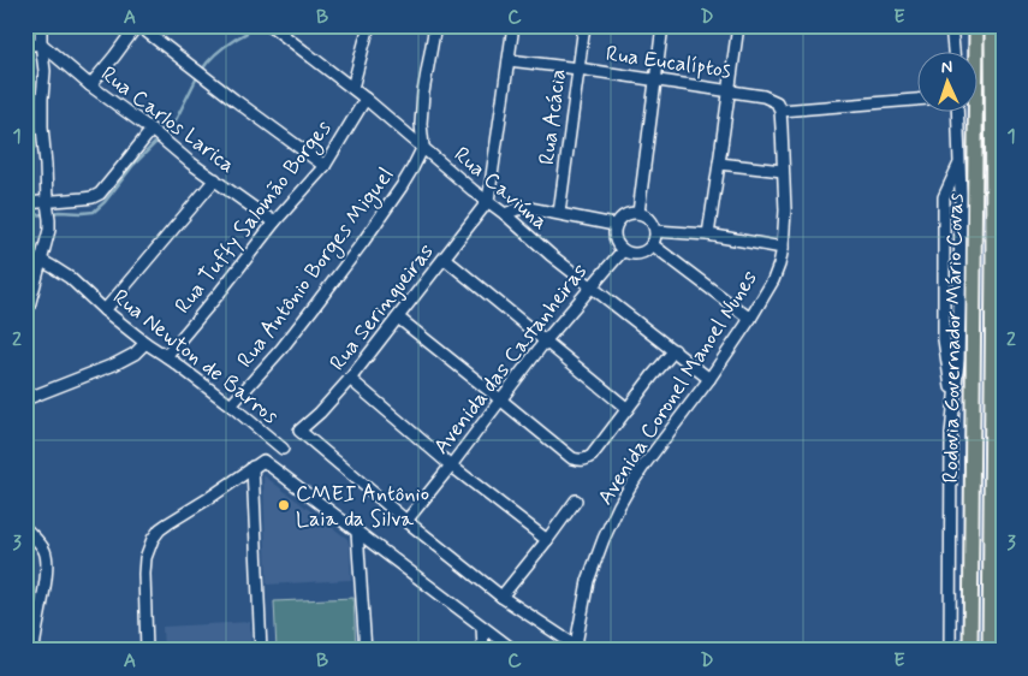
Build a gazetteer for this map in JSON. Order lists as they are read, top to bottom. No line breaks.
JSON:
{"streets":{"main road":["Rodovia Governador Mário Covas"],"street":["Rua Eucalíptos","Rua Acácia","Rua Carlos Larica","Rua Caviúna","Rua Tuffy Salomão Borges","Rua Antônio Borges Miguel","Rua Seringueiras","Rua Newton de Barros","Avenida das Castanheiras","Avenida Coronel Manoel Nunes"]},"crossings":[["Rua Eucalíptos","Rua Acácia"],["Rua Eucalíptos","Avenida Coronel Manoel Nunes"],["Rua Carlos Larica","Rua Tuffy Salomão Borges"],["Rua Caviúna","Rua Tuffy Salomão Borges"],["Rua Caviúna","Rua Antônio Borges Miguel"],["Rua Caviúna","Rua Seringueiras"],["Rua Caviúna","Avenida das Castanheiras"],["Rua Caviúna","Avenida Coronel Manoel Nunes"],["Rua Tuffy Salomão Borges","Rua Newton de Barros"],["Rua Antônio Borges Miguel","Rua Newton de Barros"],["Rua Seringueiras","Avenida das Castanheiras"]],"places":["CMEI Antônio Laia da Silva"],"north":"top","grid":{"columns":["A","B","C","D","E"],"rows":["1","2","3"]}}
